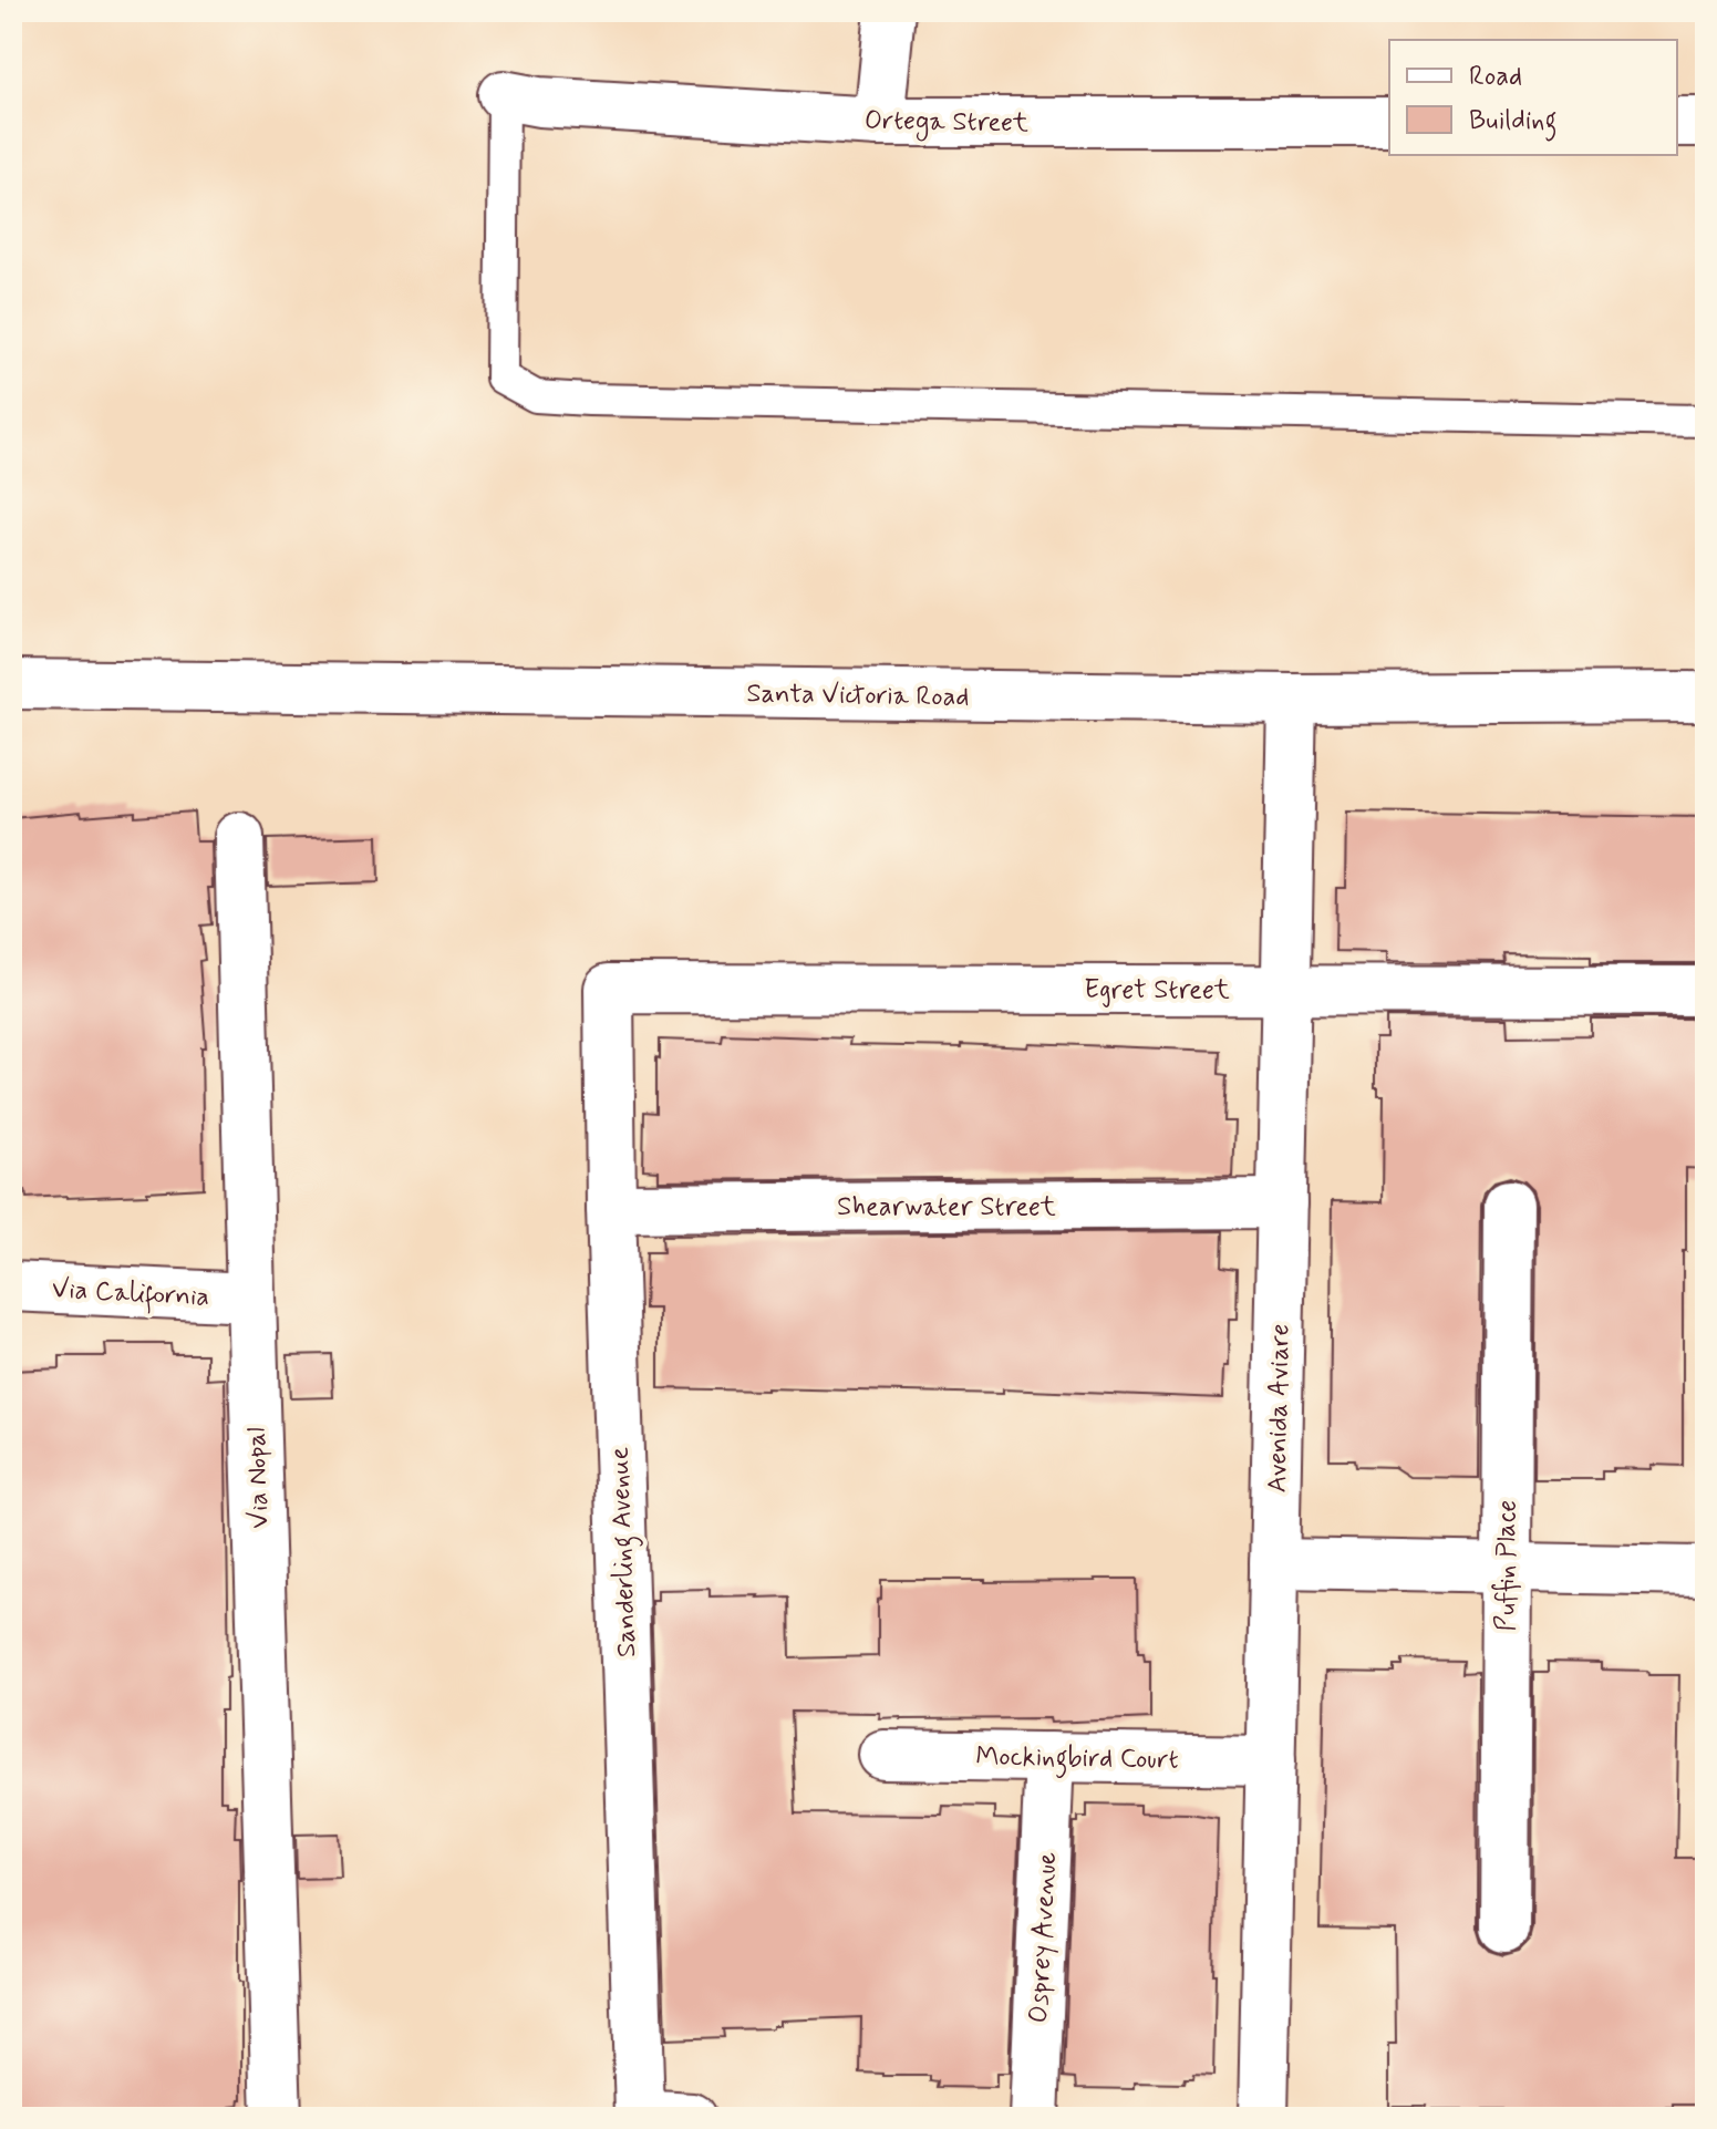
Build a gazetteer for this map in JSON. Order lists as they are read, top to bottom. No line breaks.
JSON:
{"streets":{"street":["Ortega Street","Santa Victoria Road","Egret Street","Shearwater Street","Via California","Avenida Aviare","Via Nopal","Sanderling Avenue","Puffin Place","Mockingbird Court","Osprey Avenue"]},"crossings":[["Santa Victoria Road","Avenida Aviare"],["Egret Street","Avenida Aviare"],["Egret Street","Sanderling Avenue"],["Shearwater Street","Avenida Aviare"],["Shearwater Street","Sanderling Avenue"],["Via California","Via Nopal"],["Avenida Aviare","Mockingbird Court"],["Mockingbird Court","Osprey Avenue"]],"legend":["Road","Building"]}
